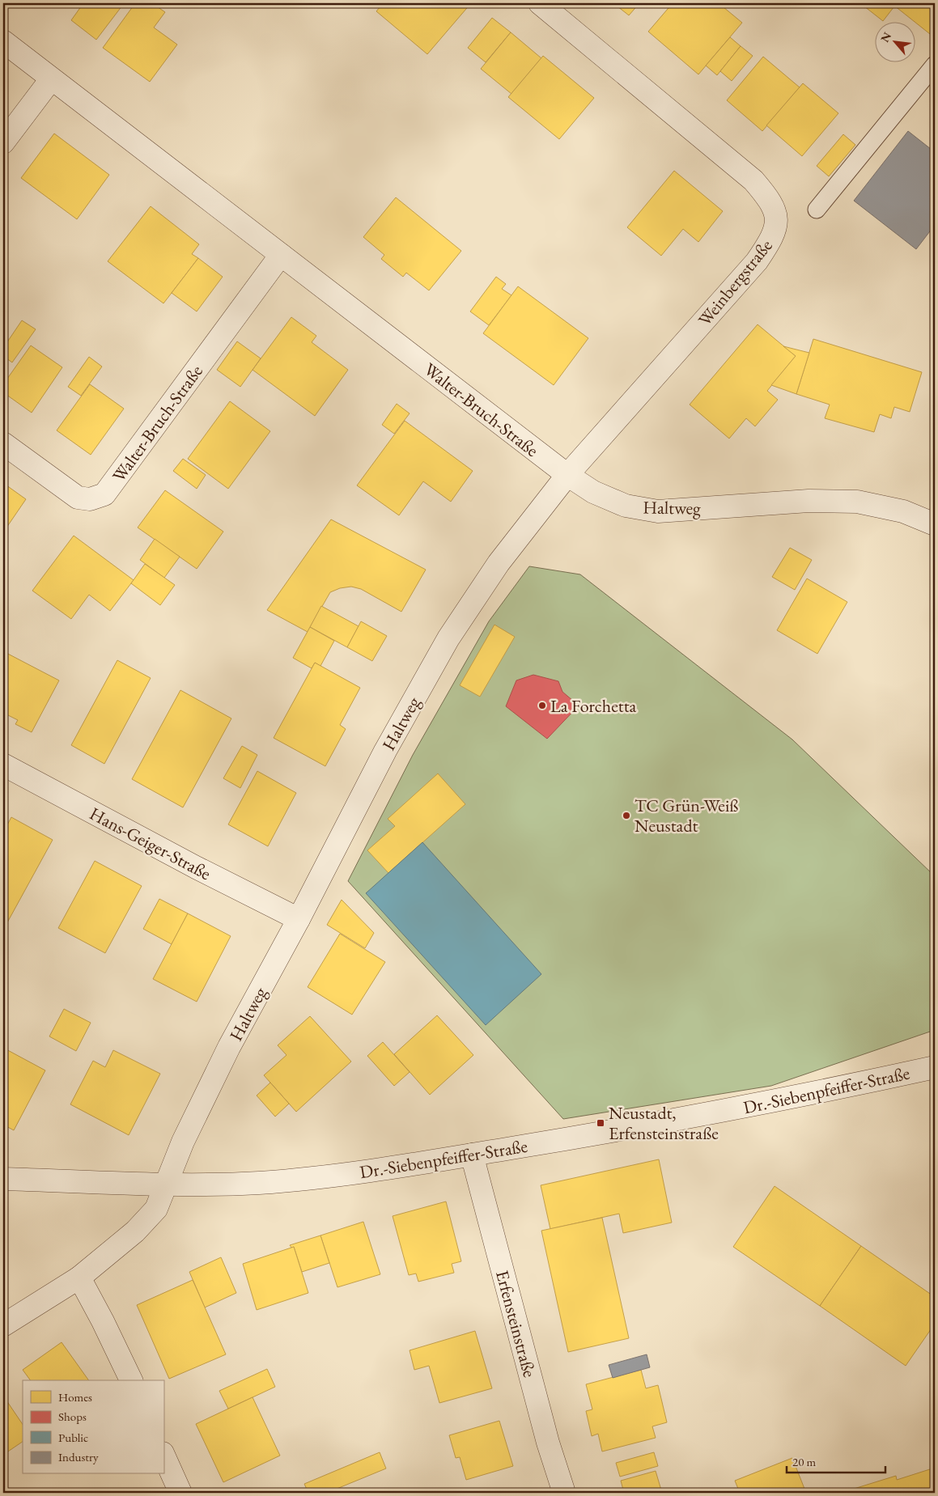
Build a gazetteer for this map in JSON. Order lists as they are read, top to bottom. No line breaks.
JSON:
{"streets":{"street":["Weinbergstraße","Walter-Bruch-Straße","Haltweg","Hans-Geiger-Straße","Dr.-Siebenpfeiffer-Straße","Erfensteinstraße"]},"crossings":[["Weinbergstraße","Walter-Bruch-Straße"],["Weinbergstraße","Haltweg"],["Walter-Bruch-Straße","Haltweg"],["Haltweg","Hans-Geiger-Straße"],["Haltweg","Dr.-Siebenpfeiffer-Straße"],["Dr.-Siebenpfeiffer-Straße","Erfensteinstraße"]],"places":{"other":["La Forchetta","TC Grün-Weiß Neustadt"],"transit":["Neustadt, Erfensteinstraße"]},"legend":["Homes","Shops","Public","Industry"],"scale_bar":"20 m","north":"top left"}
